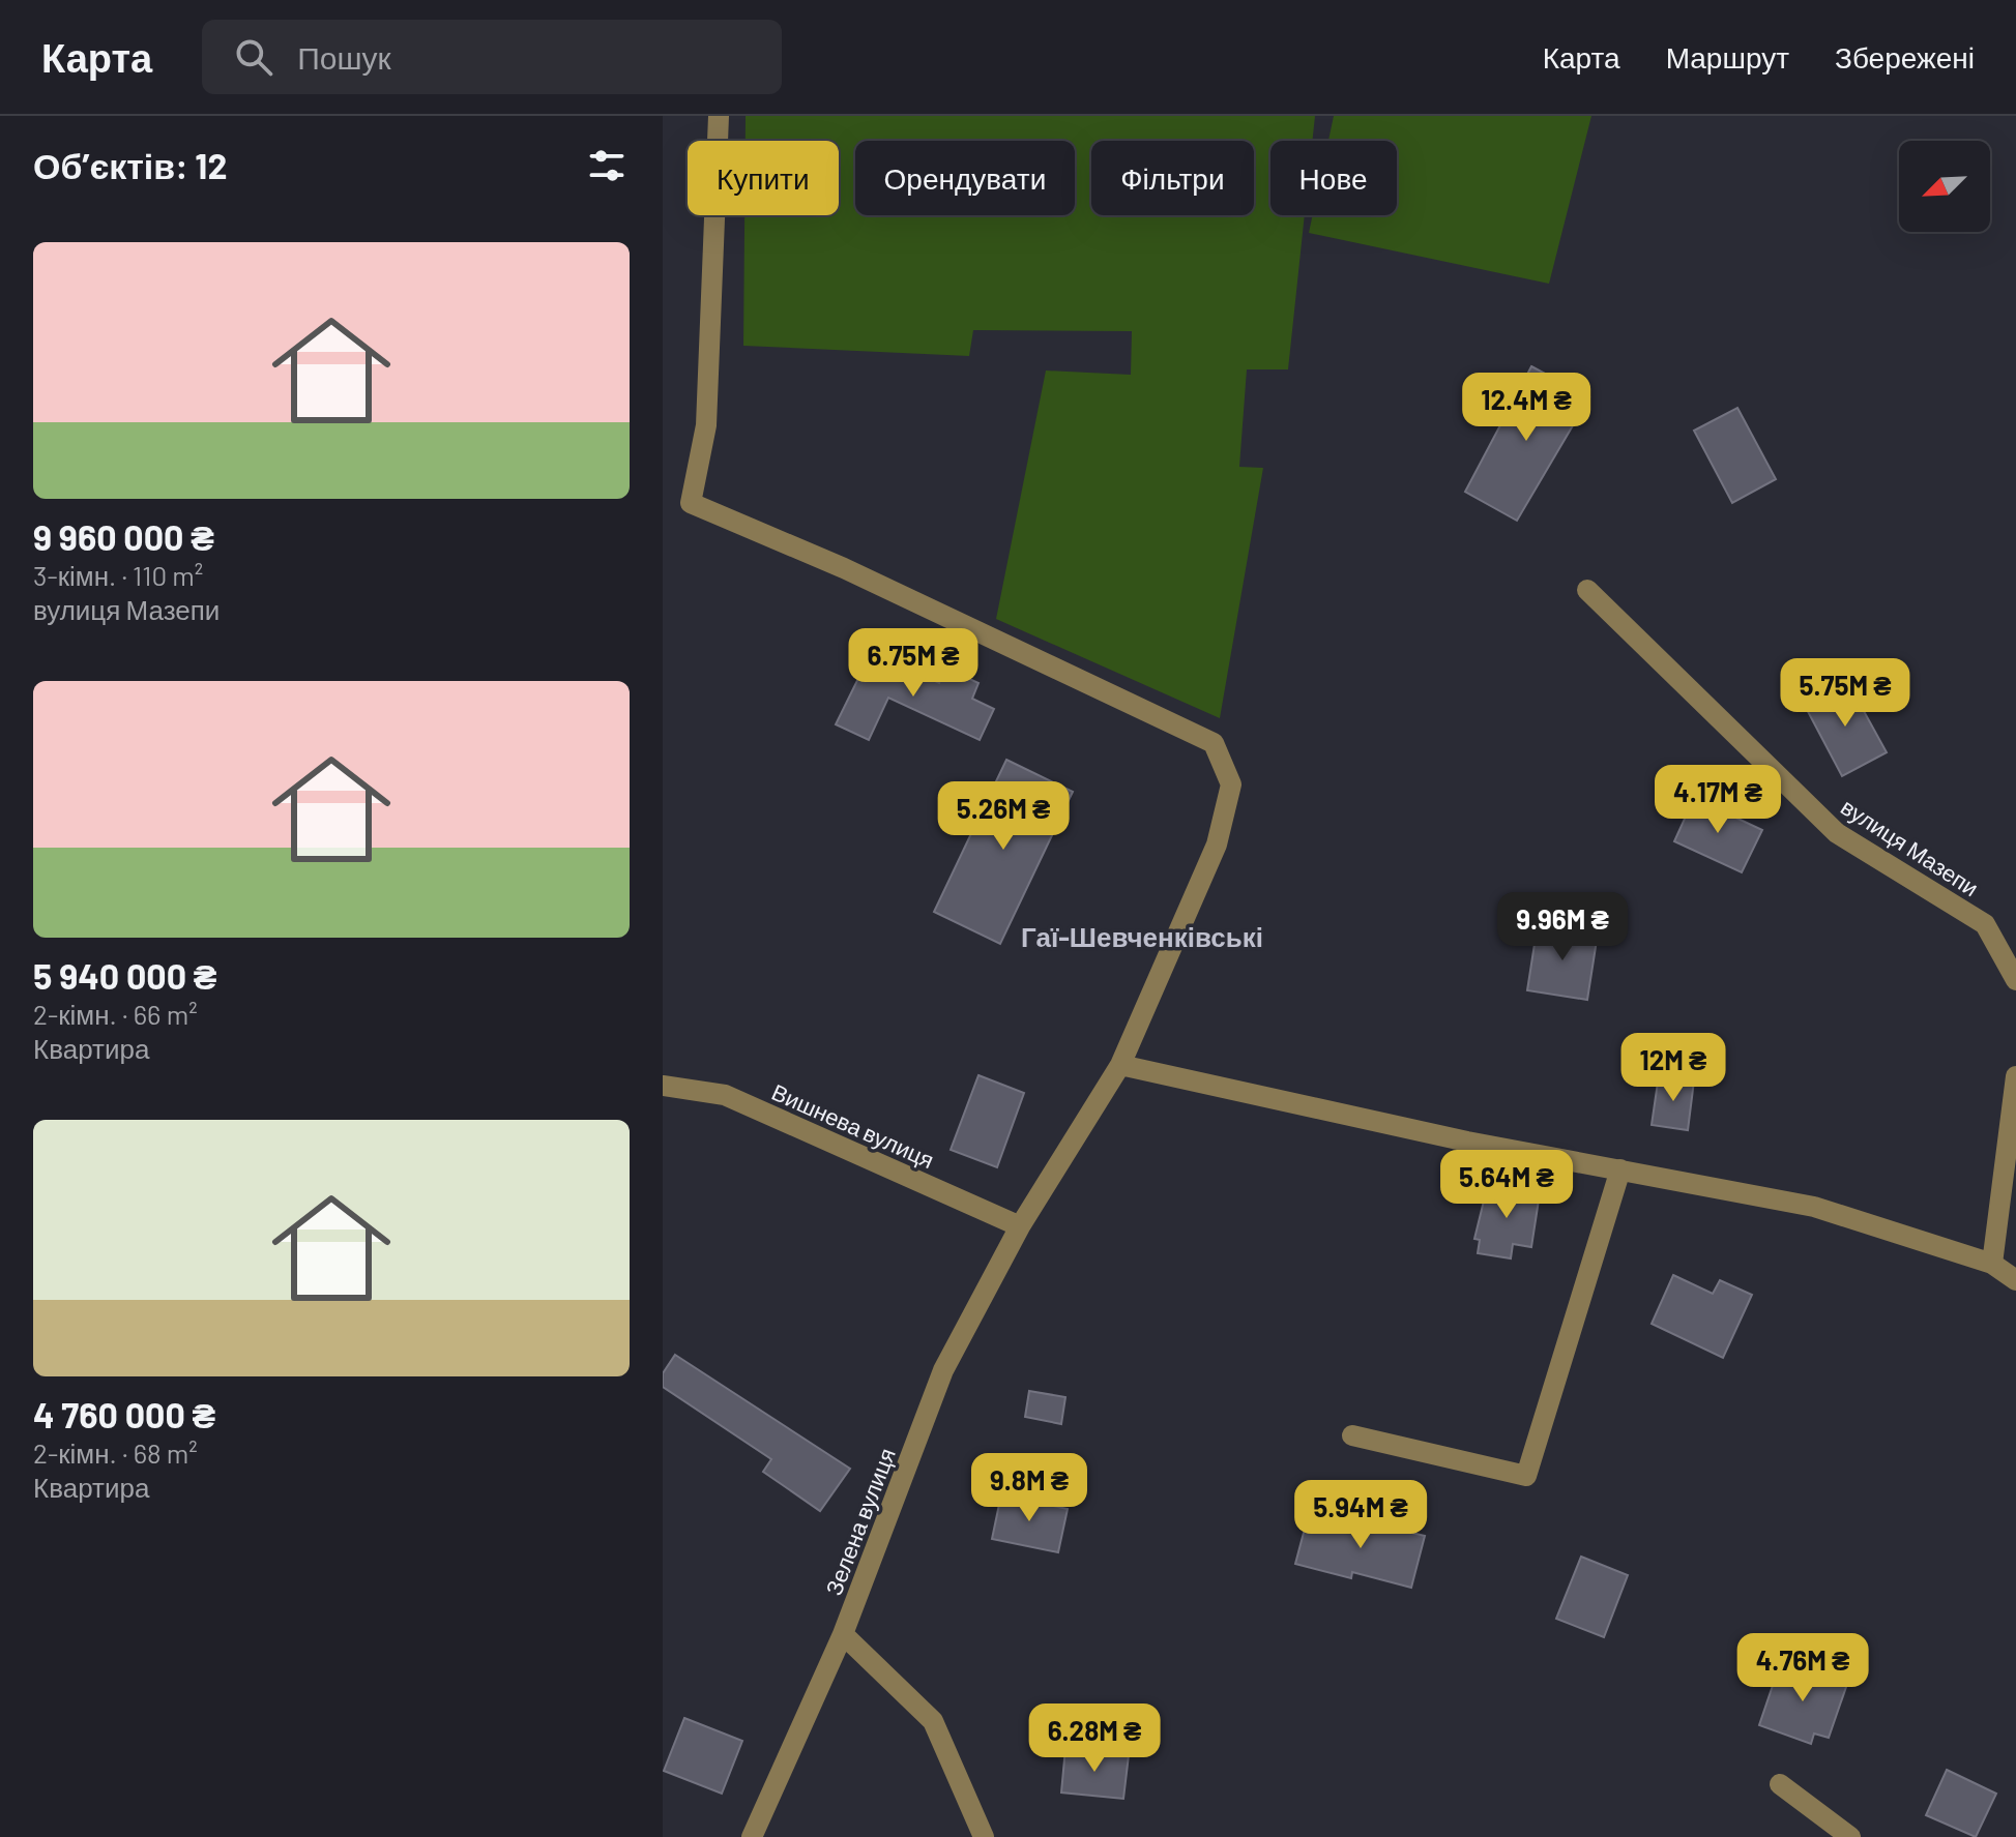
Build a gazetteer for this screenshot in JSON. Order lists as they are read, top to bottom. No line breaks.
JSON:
{"streets":{"street":["вулиця Мазепи","Вишнева вулиця","Зелена вулиця"]},"crossings":[["Вишнева вулиця","Зелена вулиця"]],"districts":["Гаї-Шевченківські"],"north":"bottom left","page":{"header":"Карта","search":"Пошук","nav":["Карта","Маршрут","Збережені"],"heading":"Об’єктів: 12","chip":["Купити","Орендувати","Фільтри","Нове"],"list":[{"name":"9 960 000 ₴","note":"3-кімн. · 110 m² · вулиця Мазепи"},{"name":"5 940 000 ₴","note":"2-кімн. · 66 m² · Квартира"},{"name":"4 760 000 ₴","note":"2-кімн. · 68 m² · Квартира"}],"price":["12.4M ₴","6.75M ₴","5.75M ₴","4.17M ₴","5.26M ₴","9.96M ₴","12M ₴","5.64M ₴","9.8M ₴","5.94M ₴","4.76M ₴","6.28M ₴"]}}
